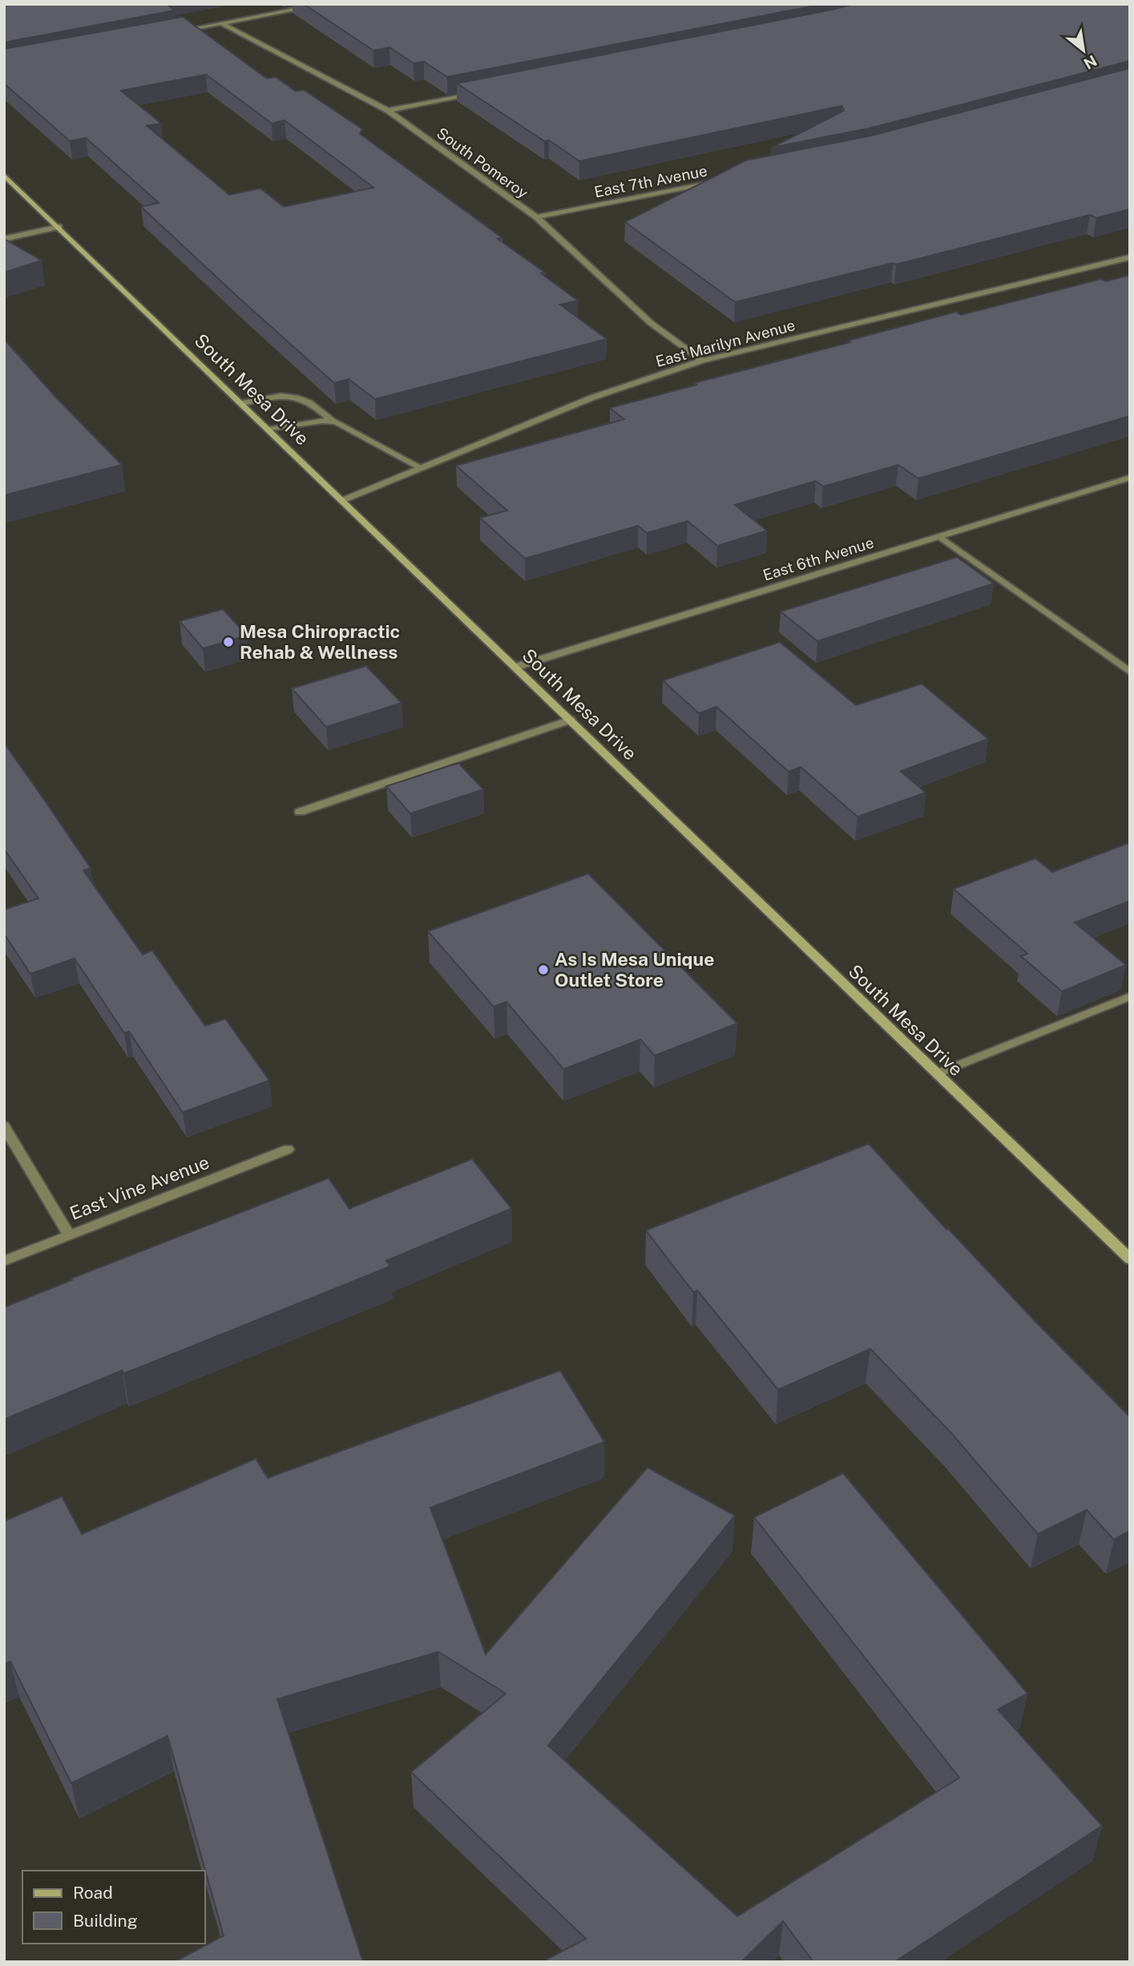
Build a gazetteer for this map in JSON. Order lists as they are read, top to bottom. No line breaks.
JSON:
{"streets":{"main road":["South Mesa Drive"],"street":["South Pomeroy","East 7th Avenue","East Marilyn Avenue","East 6th Avenue","East Vine Avenue"]},"crossings":[["South Pomeroy","East 7th Avenue"],["South Pomeroy","East Marilyn Avenue"],["East Marilyn Avenue","South Mesa Drive"],["South Mesa Drive","East 6th Avenue"]],"places":["Mesa Chiropractic Rehab & Wellness","As Is Mesa Unique Outlet Store"],"legend":["Road","Building"],"north":"bottom right"}
